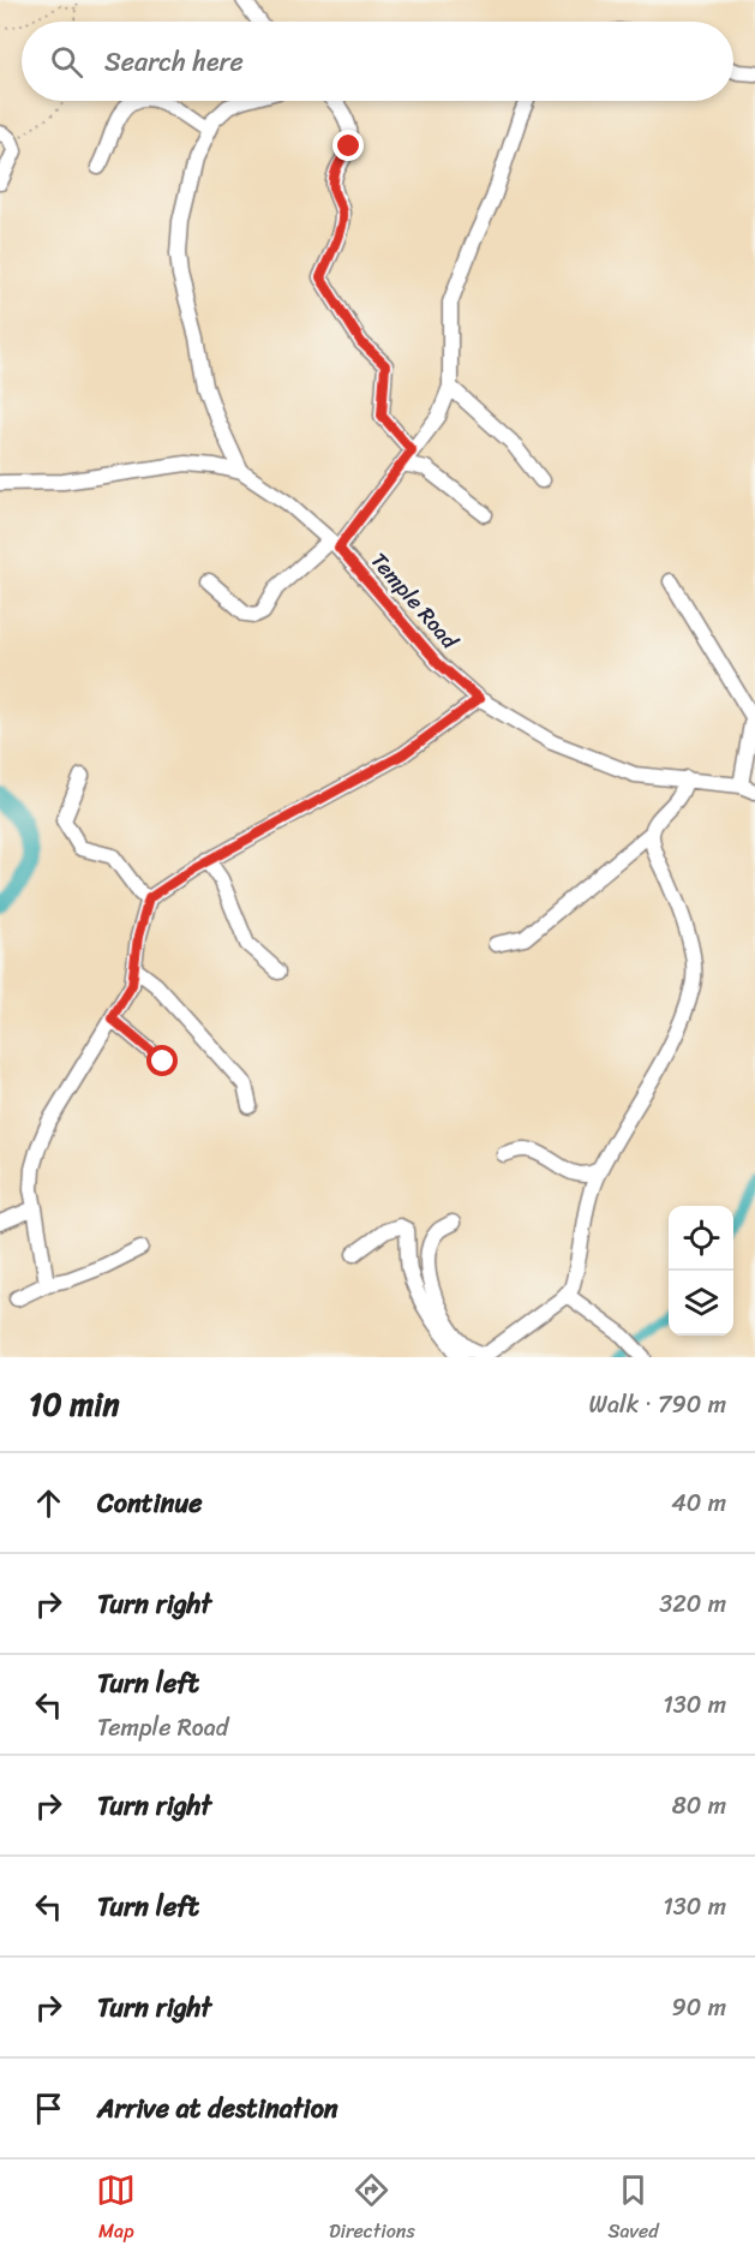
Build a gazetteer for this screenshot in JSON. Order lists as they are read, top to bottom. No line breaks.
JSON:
{"streets":{"street":["Temple Road"]},"page":{"search":"Search here","heading":["10 min","Walk · 790 m"],"list":[["Continue","40 m"],["Turn right","320 m"],["Turn left","Temple Road","130 m"],["Turn right","80 m"],["Turn left","130 m"],["Turn right","90 m"],"Arrive at destination"],"nav":["Map","Directions","Saved"]}}
